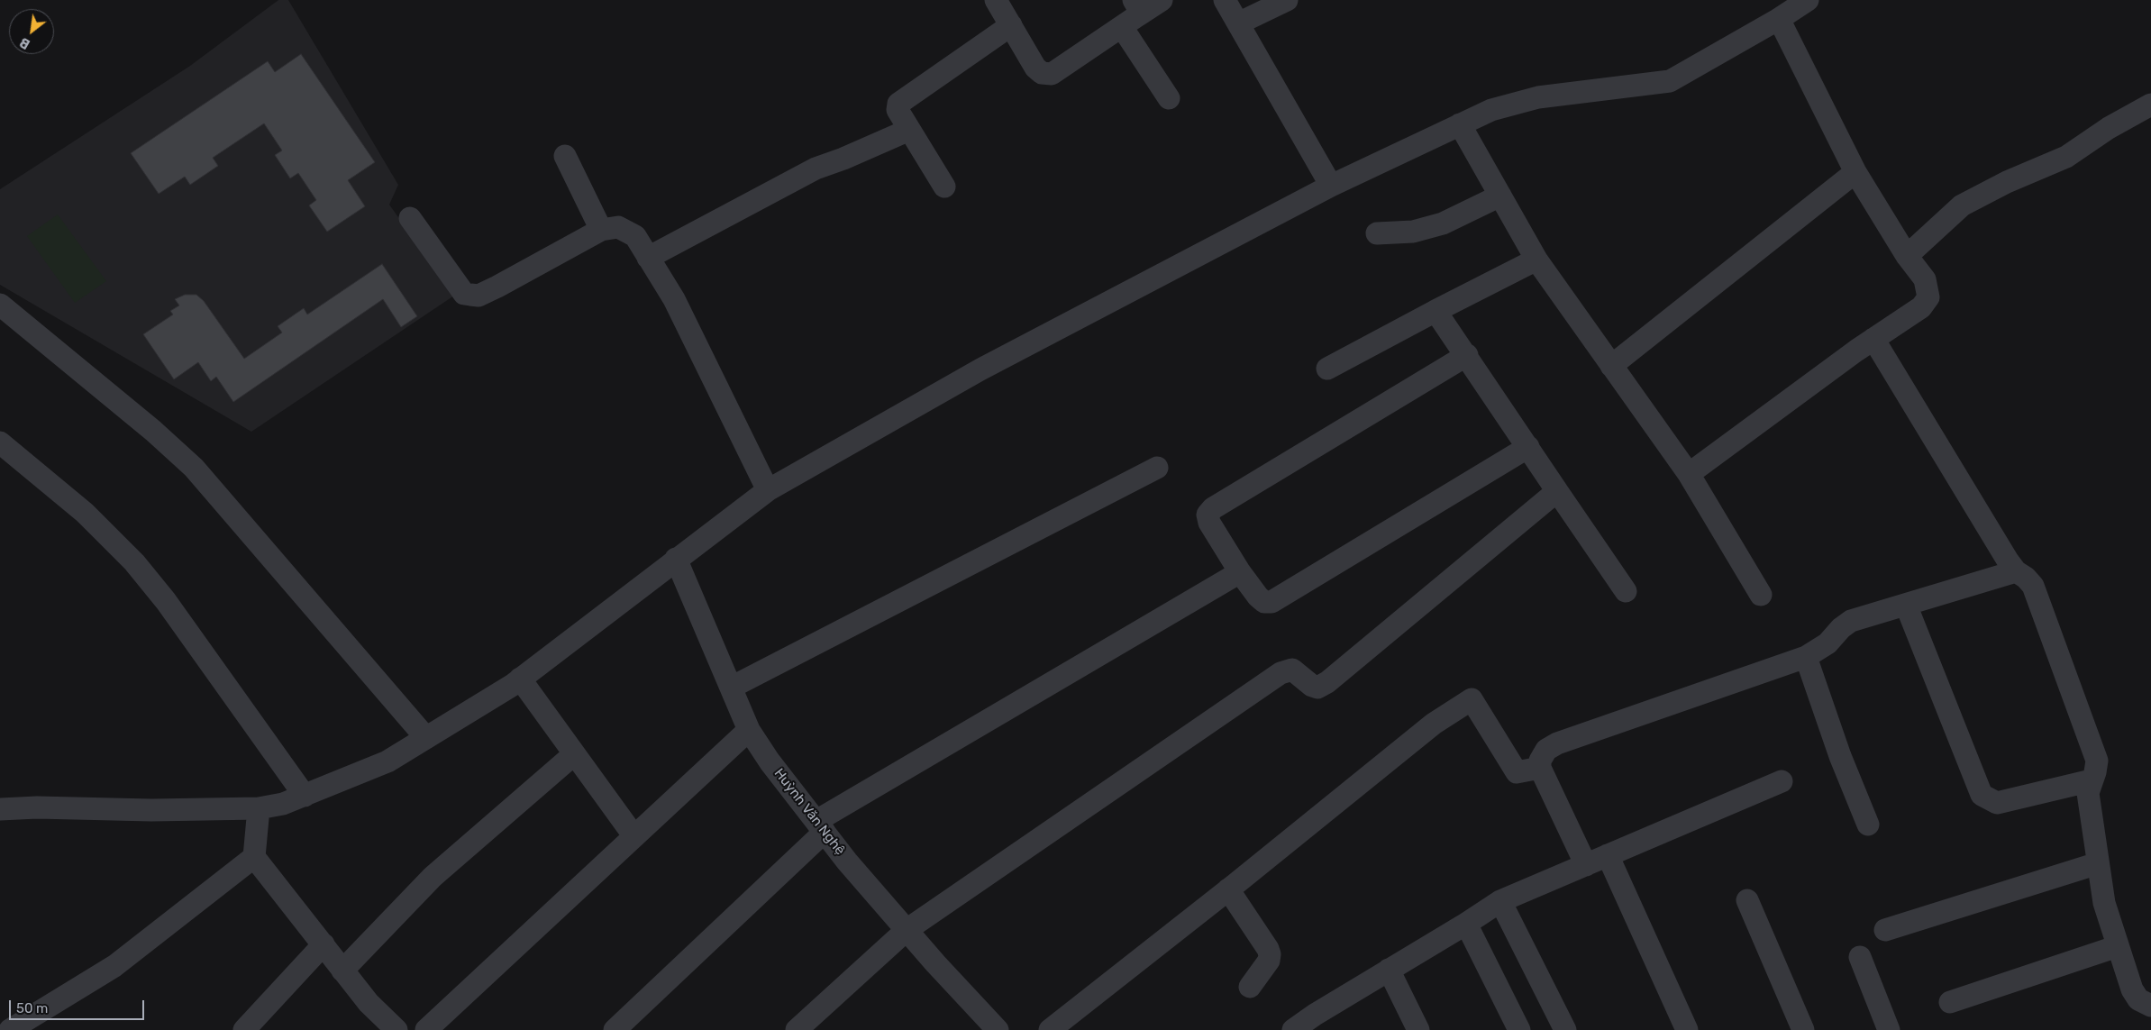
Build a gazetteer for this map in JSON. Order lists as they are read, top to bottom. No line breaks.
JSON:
{"streets":{"street":["Huỳnh Văn Nghệ"]},"scale_bar":"50 m","north":"bottom left"}
